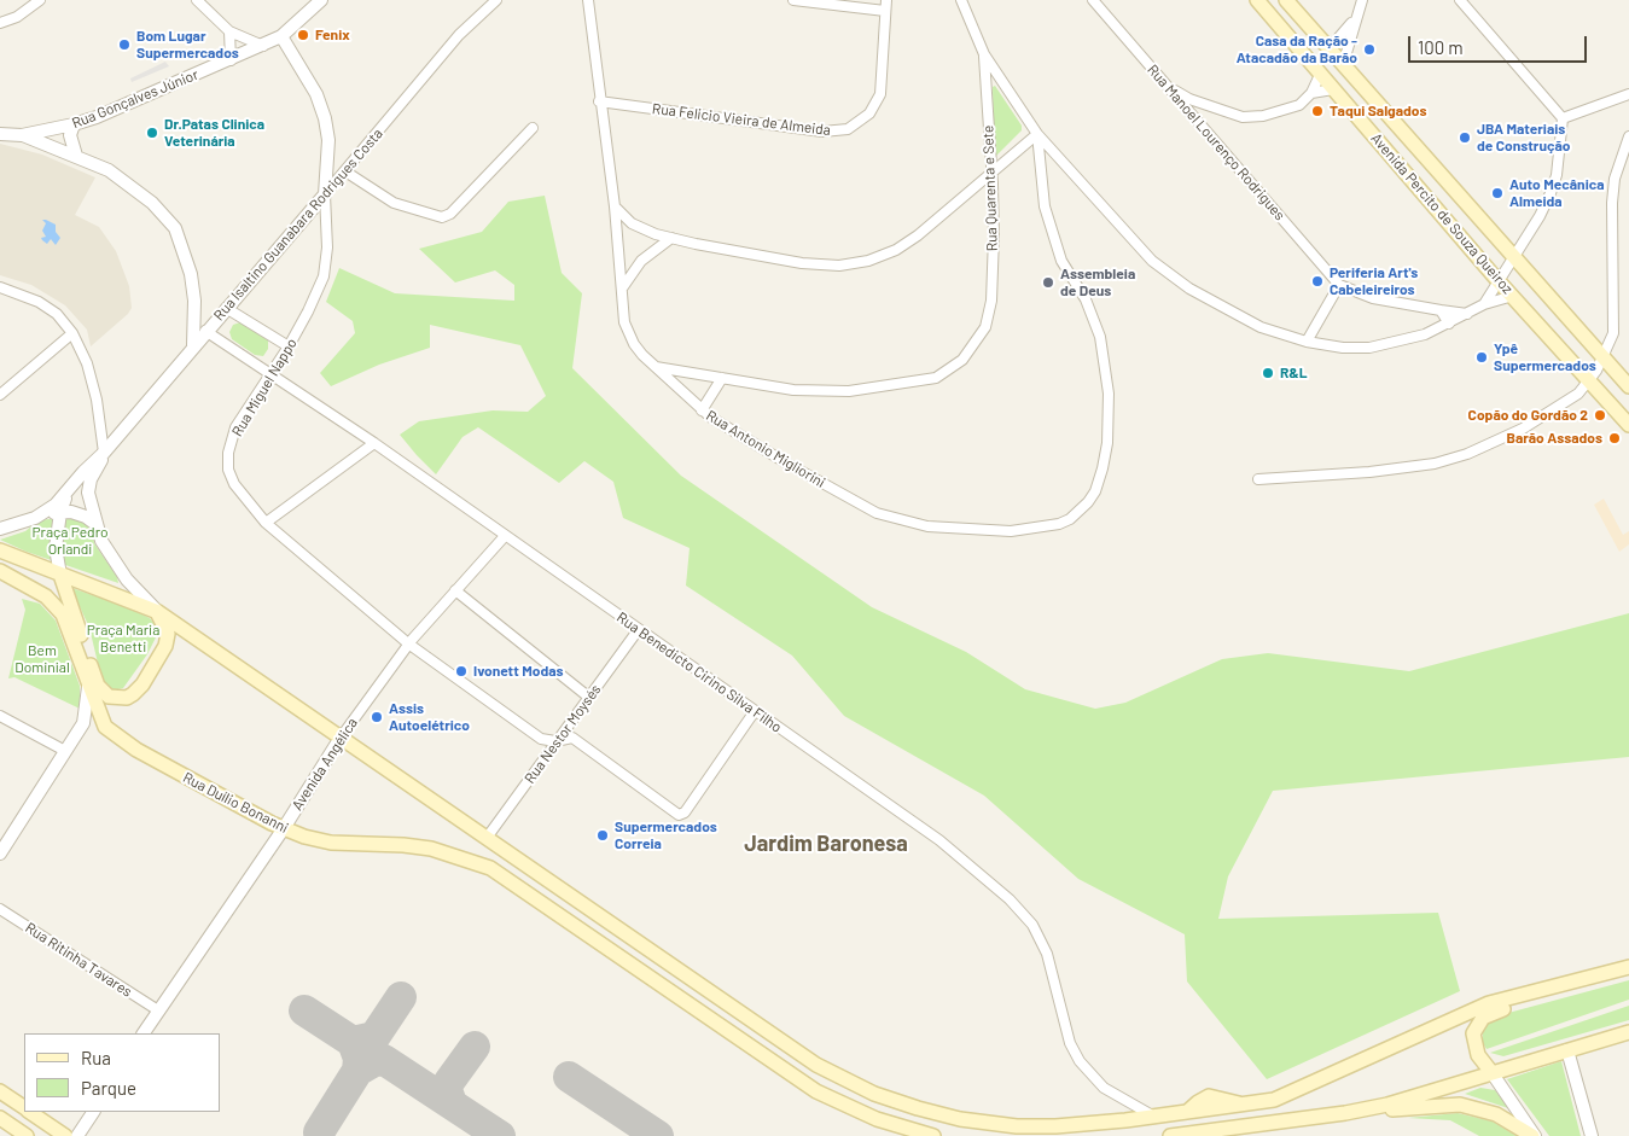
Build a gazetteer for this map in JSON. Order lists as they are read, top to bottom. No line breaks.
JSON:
{"streets":{"main road":["Avenida Percito de Souza Queiroz","Rua Duílio Bonanni"],"street":["Rua Gonçalves Júnior","Rua Felicio Vieira de Almeida","Rua Manoel Lourenço Rodrigues","Rua Quarenta e Sete","Rua Isaltino Guanabara Rodrigues Costa","Rua Miguel Nappo","Rua Antonio Migliorini","Rua Benedicto Cirino Silva Filho","Rua Nestor Moysés","Avenida Angélica","Rua Ritinha Tavares"]},"crossings":[["Rua Gonçalves Júnior","Rua Miguel Nappo"],["Rua Felicio Vieira de Almeida","Rua Antonio Migliorini"],["Rua Quarenta e Sete","Rua Antonio Migliorini"],["Rua Isaltino Guanabara Rodrigues Costa","Rua Miguel Nappo"],["Rua Isaltino Guanabara Rodrigues Costa","Rua Benedicto Cirino Silva Filho"],["Rua Miguel Nappo","Rua Benedicto Cirino Silva Filho"],["Rua Miguel Nappo","Rua Nestor Moysés"],["Rua Miguel Nappo","Avenida Angélica"],["Rua Benedicto Cirino Silva Filho","Rua Nestor Moysés"],["Rua Benedicto Cirino Silva Filho","Avenida Angélica"],["Avenida Angélica","Rua Duílio Bonanni"],["Avenida Angélica","Rua Ritinha Tavares"]],"districts":["Jardim Baronesa"],"parks":["Praça Pedro Orlandi","Praça Maria Benetti","Bem Dominial"],"places":["Fenix","Bom Lugar Supermercados","Casa da Ração - Atacadão da Barão","Taqui Salgados","Dr.Patas Clinica Veterinária","JBA Materiais de Construção","Auto Mecânica Almeida","Periferia Art's Cabeleireiros","Assembleia de Deus","Ypê Supermercados","R&L","Copão do Gordão 2","Barão Assados","Ivonett Modas","Assis Autoelétrico","Supermercados Correia"],"legend":["Rua","Parque"],"scale_bar":"100 m"}
